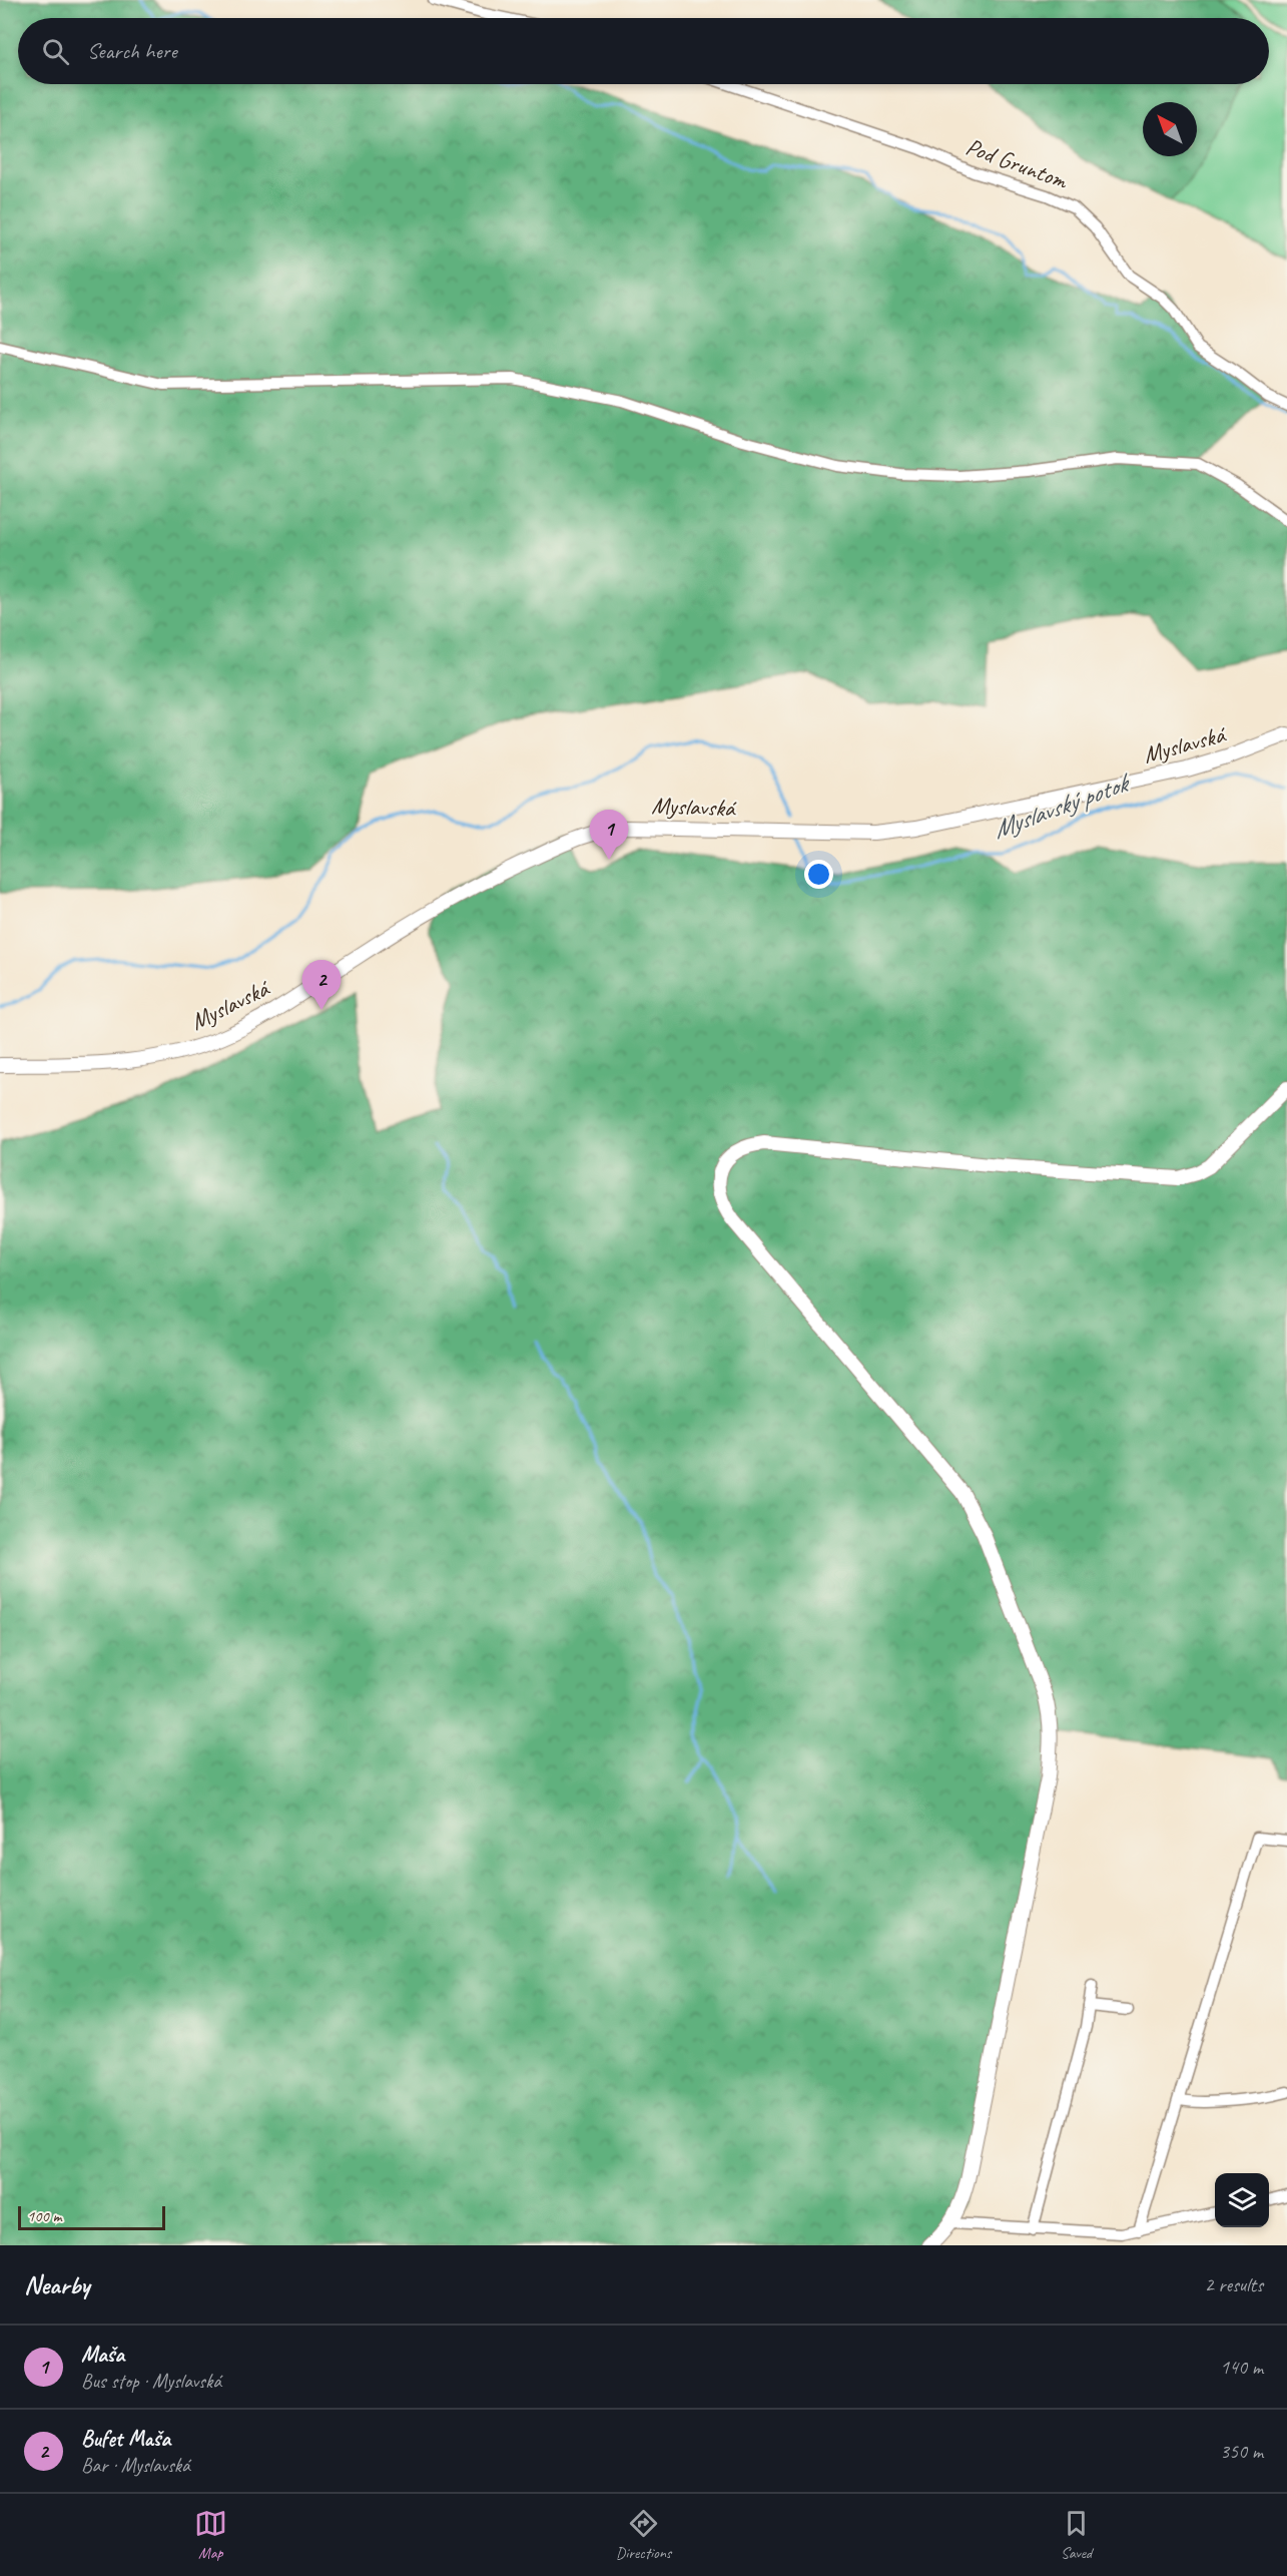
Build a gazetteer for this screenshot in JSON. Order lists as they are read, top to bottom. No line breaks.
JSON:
{"streets":{"street":["Pod Gruntom","Myslavská"]},"water":["Myslavský potok"],"scale_bar":"100 m","north":"top left","page":{"search":"Search here","pins":["1","2"],"scale":"100 m","heading":["Nearby","2 results"],"list":[{"mark":"1","name":"Maša","note":"Bus stop · Myslavská","value":"140 m"},{"mark":"2","name":"Bufet Maša","note":"Bar · Myslavská","value":"350 m"}],"nav":["Map","Directions","Saved"]}}
